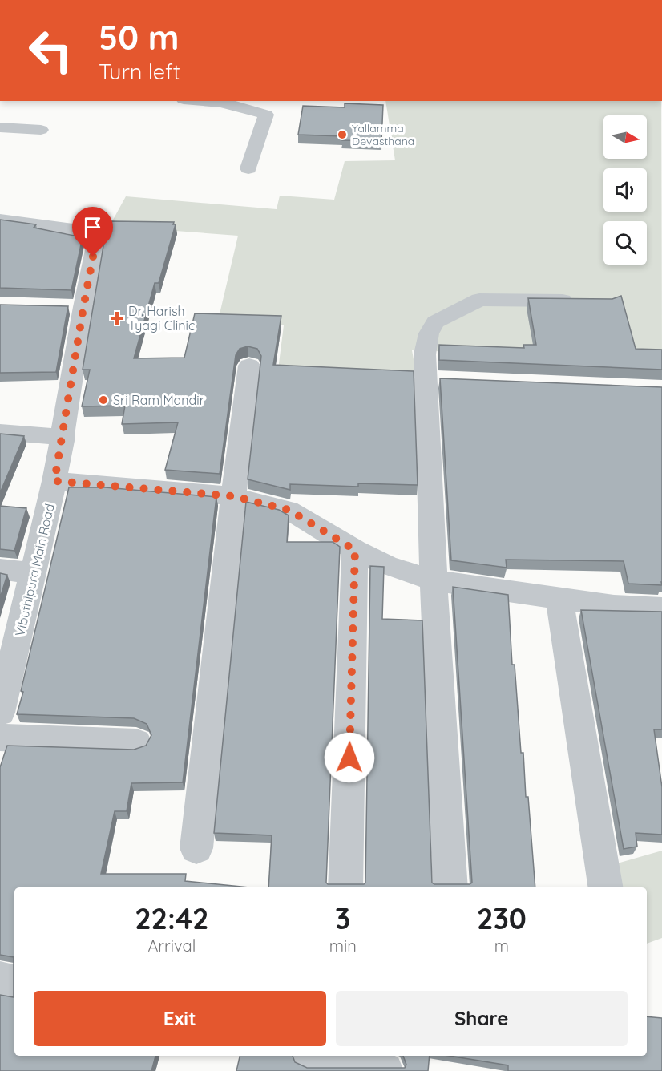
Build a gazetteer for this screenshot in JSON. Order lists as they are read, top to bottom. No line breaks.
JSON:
{"streets":{"street":["Vibuthipura Main Road"]},"places":{"other":["Yallamma Devasthana","Sri Ram Mandir"],"health":["Dr. Harish Tyagi Clinic"]},"north":"right","page":{"turn":["50 m","Turn left"],"eta":["22:42","Arrival","3","min","230","m"],"buttons":["Exit","Share"]}}
